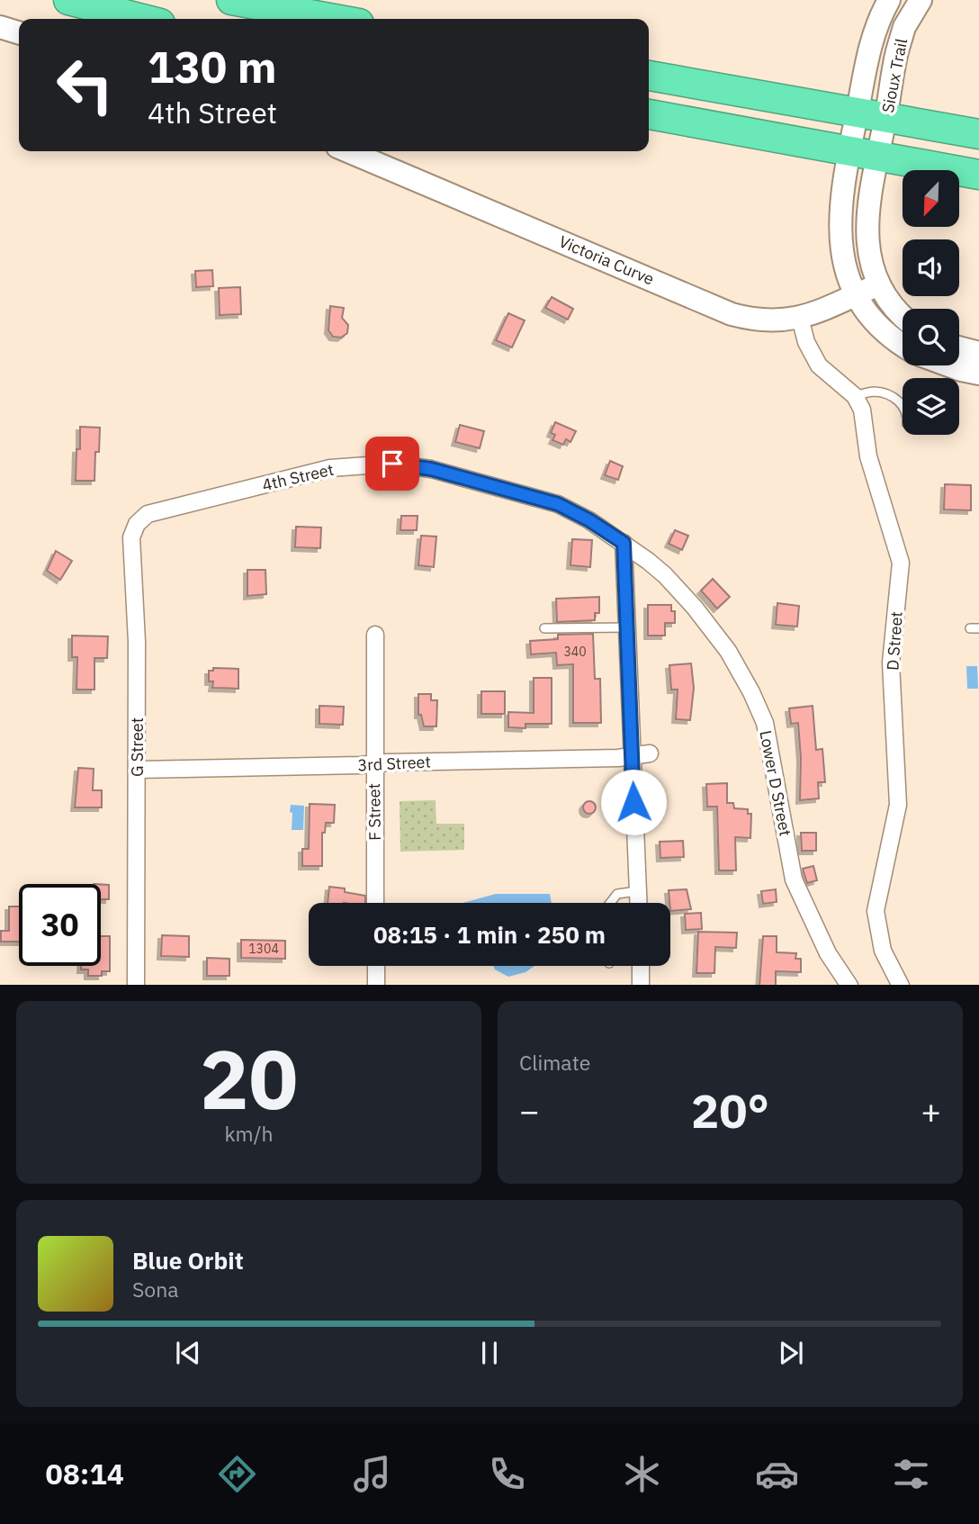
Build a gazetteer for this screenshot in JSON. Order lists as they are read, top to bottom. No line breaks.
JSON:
{"streets":{"main road":["Sioux Trail","Victoria Curve"],"street":["4th Street","D Street","G Street","3rd Street","Lower D Street","F Street"]},"crossings":[["Sioux Trail","Victoria Curve"],["4th Street","G Street"],["4th Street","Lower D Street"],["G Street","3rd Street"],["3rd Street","F Street"]],"house_numbers":["340","1304"],"north":"bottom left","page":{"turn":["130 m","4th Street"],"limit":"30","trip":"08:15 · 1 min · 250 m","tile":[["20","km/h"],"Climate"],"heat":["−","20°","+"],"song":["Blue Orbit","Sona"],"tabs":"08:14"}}
